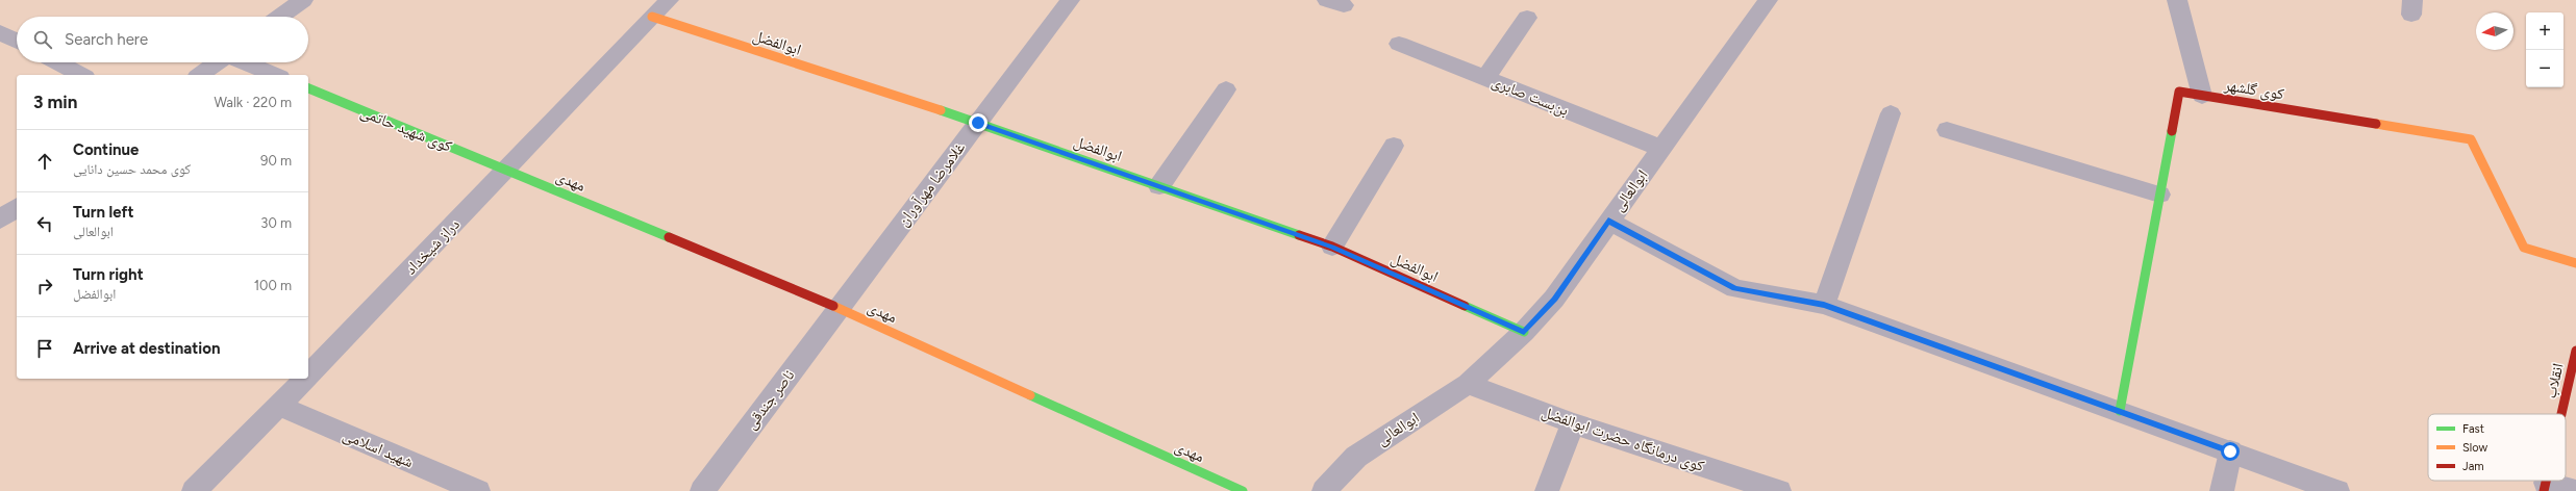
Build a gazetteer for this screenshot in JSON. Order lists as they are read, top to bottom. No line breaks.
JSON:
{"streets":{"street":["ابوالفضل","کوی گلشهر","بن‌بست صابری","کوی شهید حاتمی","مهدی","غلامرضا مهرآوران","ابوالعالی","دراز شیخداد","انقلاب","ناصر جندقی","کوی درمانگاه حضرت ابوالفضل","شهید اسلامی"]},"crossings":[["ابوالفضل","غلامرضا مهرآوران"],["ابوالفضل","ابوالعالی"],["ابوالفضل","دراز شیخداد"],["بن‌بست صابری","ابوالعالی"],["کوی شهید حاتمی","مهدی"],["کوی شهید حاتمی","دراز شیخداد"],["مهدی","غلامرضا مهرآوران"],["مهدی","دراز شیخداد"],["مهدی","ناصر جندقی"],["غلامرضا مهرآوران","ناصر جندقی"],["ابوالعالی","کوی درمانگاه حضرت ابوالفضل"],["دراز شیخداد","شهید اسلامی"]],"legend":["Fast","Slow","Jam"],"north":"left","page":{"map_buttons":["+","−"],"search":"Search here","heading":["3 min","Walk · 220 m"],"list":[["Continue","کوی محمد حسین دانایی","90 m"],["Turn left","ابوالعالی","30 m"],["Turn right","ابوالفضل","100 m"],"Arrive at destination"]}}
